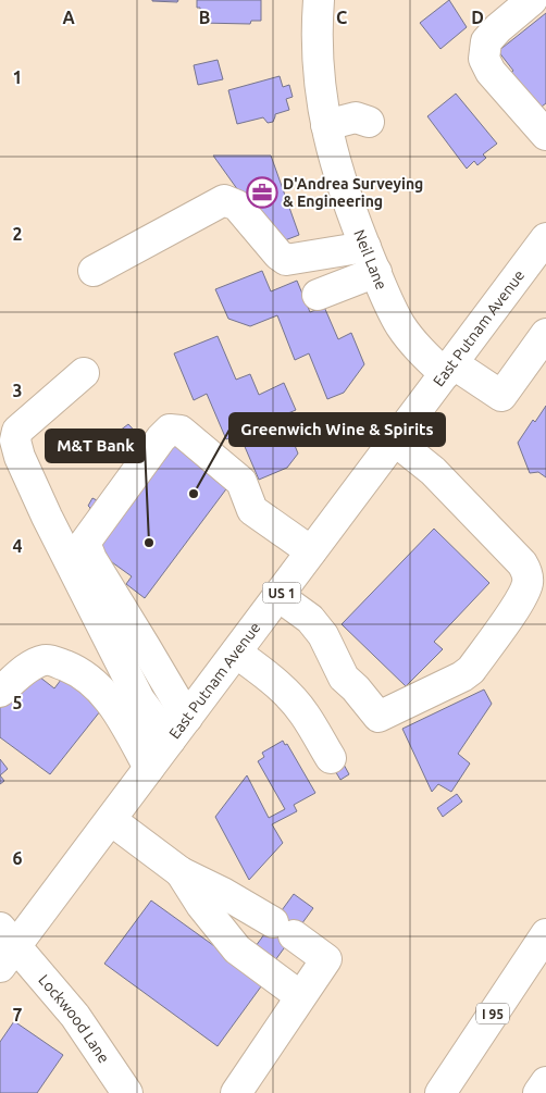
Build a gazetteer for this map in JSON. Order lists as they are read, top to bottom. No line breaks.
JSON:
{"streets":{"main road":["Neil Lane","East Putnam Avenue","US 1","I 95","Lockwood Lane"]},"crossings":[["Neil Lane","East Putnam Avenue"],["East Putnam Avenue","Lockwood Lane"]],"places":{"office":["D'Andrea Surveying & Engineering"],"other":["Greenwich Wine & Spirits","M&T Bank"]},"grid":{"columns":["A","B","C","D"],"rows":["1","2","3","4","5","6","7"]}}
